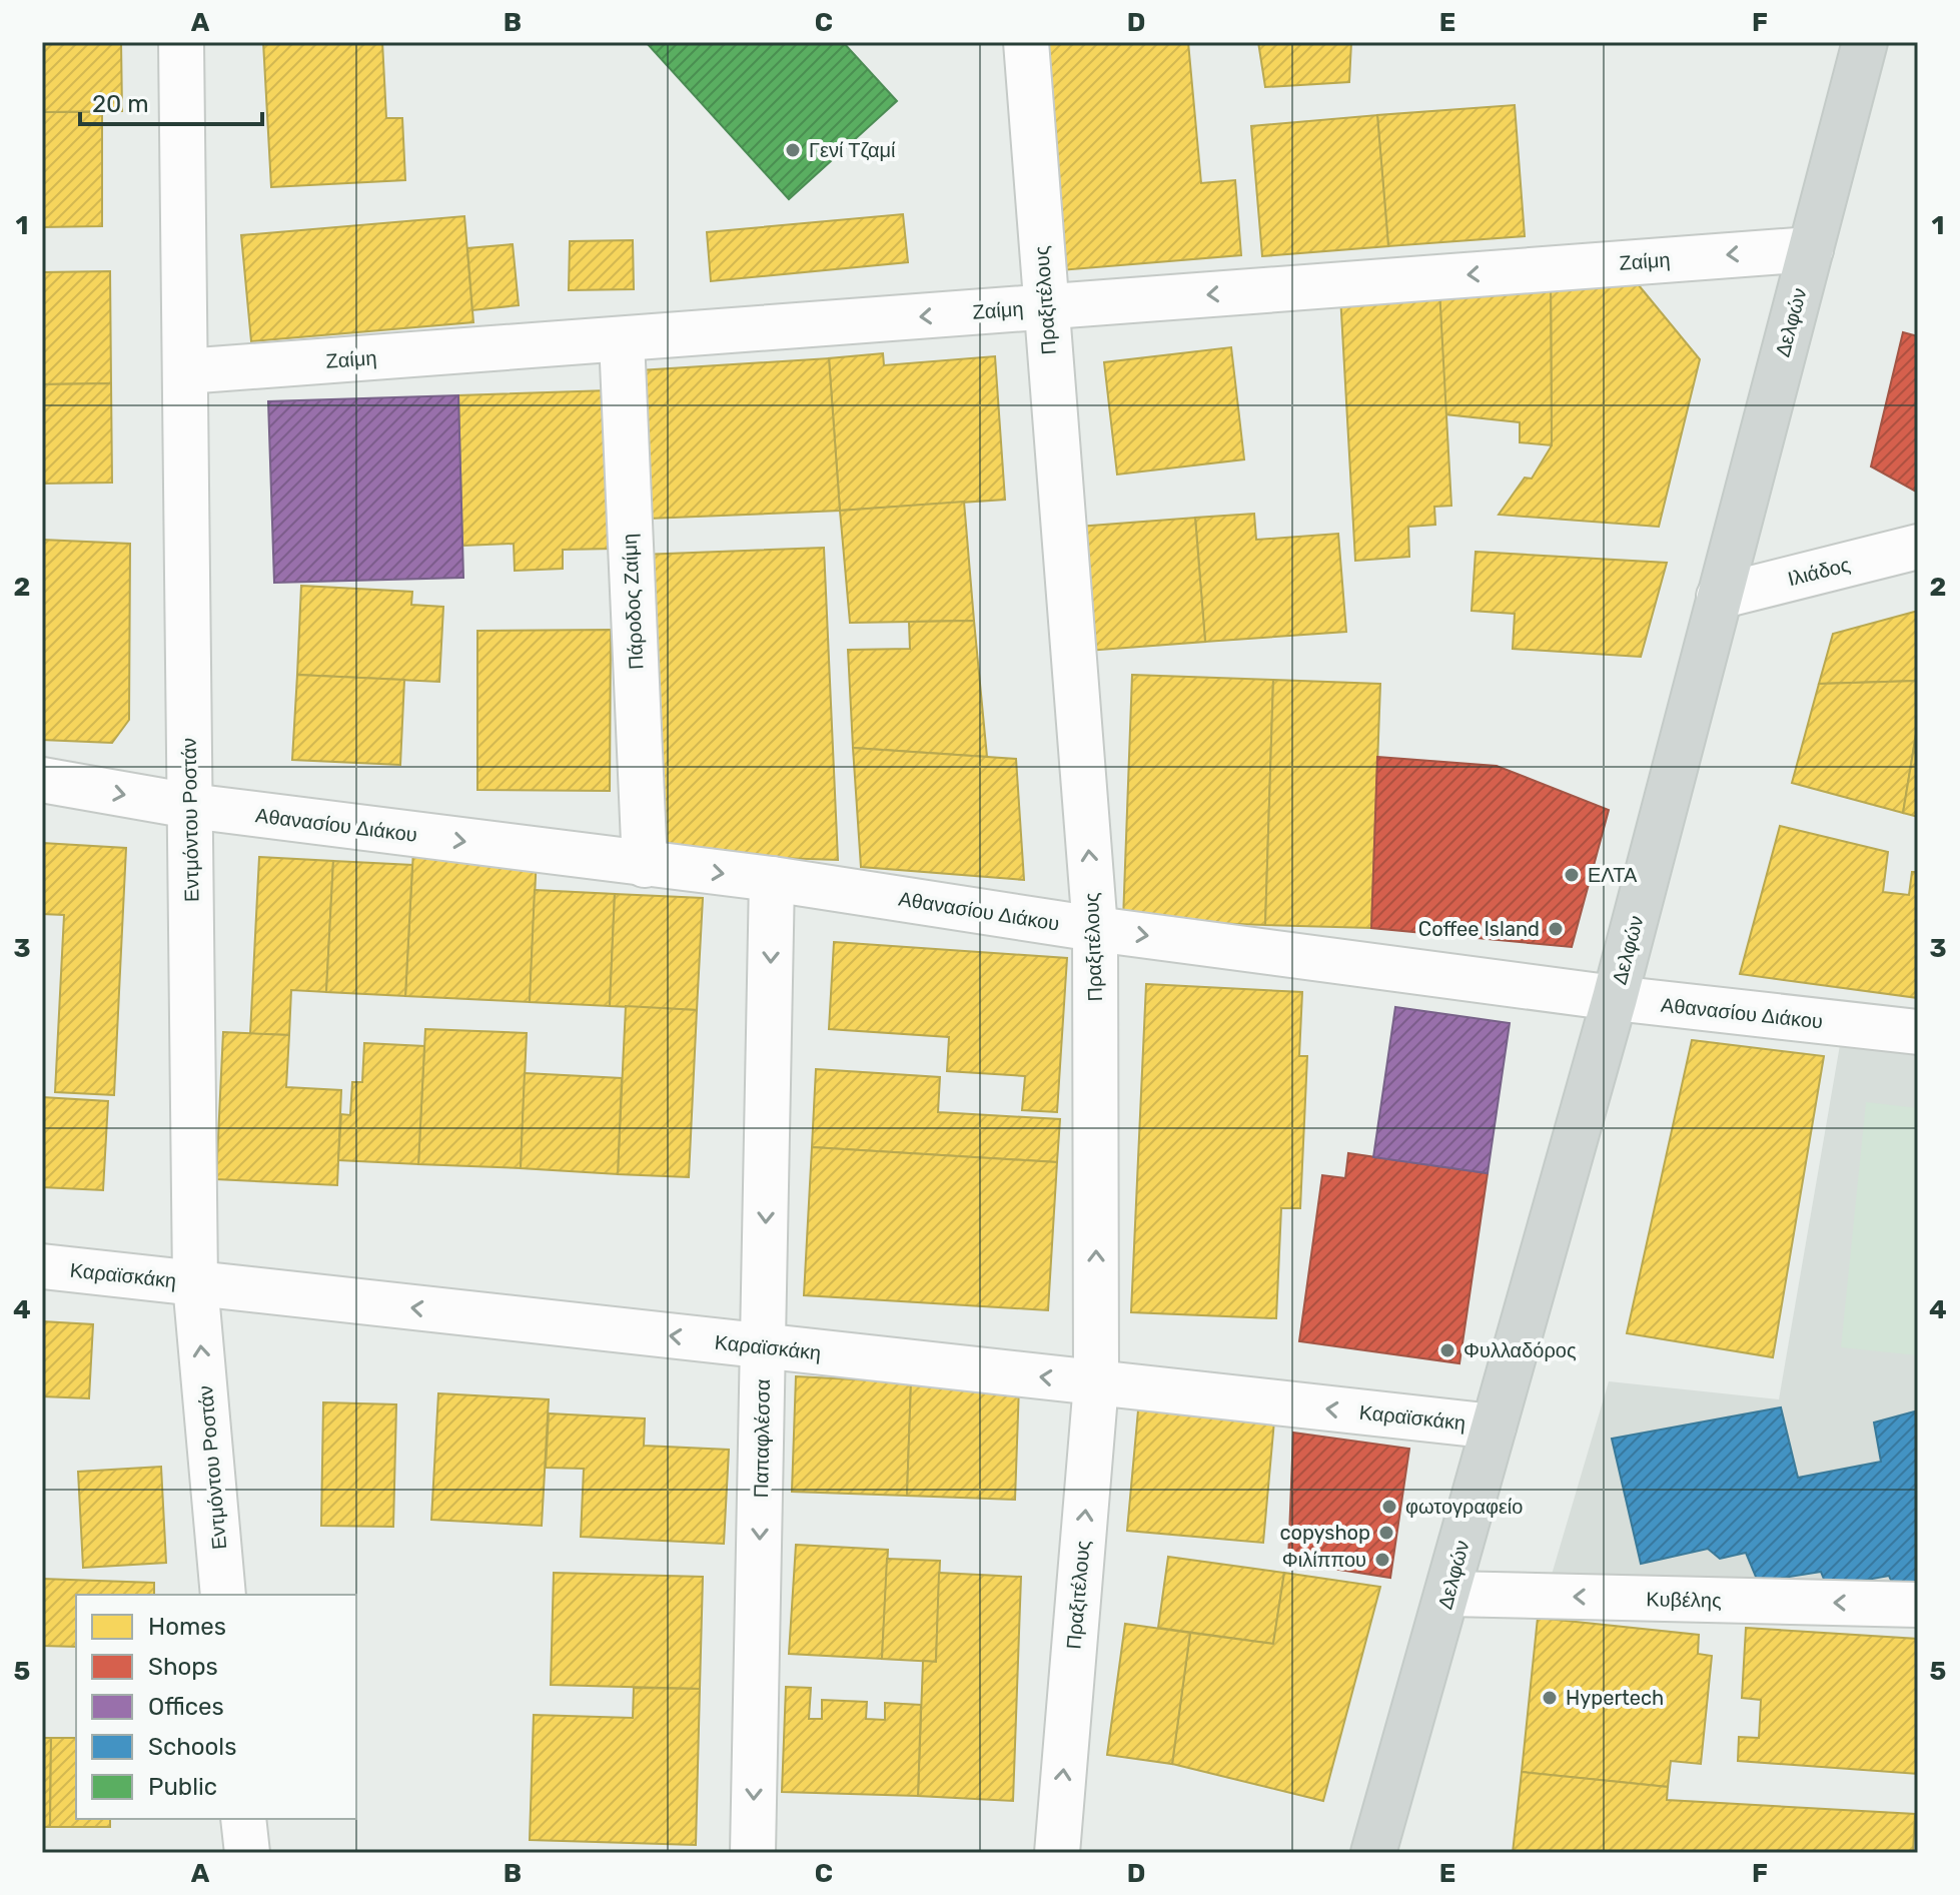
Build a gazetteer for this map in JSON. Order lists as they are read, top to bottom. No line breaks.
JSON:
{"streets":{"main road":["Δελφών"],"street":["Ζαίμη","Πραξιτέλους","Ιλιάδος","Πάροδος Ζαίμη","Εντμόντου Ροστάν","Αθανασίου Διάκου","Καραϊσκάκη","Παπαφλέσσα","Κυβέλης"]},"crossings":[["Ζαίμη","Πραξιτέλους"],["Ζαίμη","Δελφών"],["Ζαίμη","Πάροδος Ζαίμη"],["Ζαίμη","Εντμόντου Ροστάν"],["Πραξιτέλους","Αθανασίου Διάκου"],["Πραξιτέλους","Καραϊσκάκη"],["Δελφών","Ιλιάδος"],["Δελφών","Αθανασίου Διάκου"],["Δελφών","Καραϊσκάκη"],["Δελφών","Κυβέλης"],["Πάροδος Ζαίμη","Αθανασίου Διάκου"],["Εντμόντου Ροστάν","Αθανασίου Διάκου"],["Εντμόντου Ροστάν","Καραϊσκάκη"],["Αθανασίου Διάκου","Παπαφλέσσα"],["Καραϊσκάκη","Παπαφλέσσα"]],"one_way":["Ζαίμη","Πραξιτέλους","Αθανασίου Διάκου","Καραϊσκάκη","Παπαφλέσσα","Κυβέλης"],"places":["Γενί Τζαμί","ΕΛΤΑ","Coffee Island","Φυλλαδόρος","φωτογραφείο","copyshop","Φιλίππου","Hypertech"],"legend":["Homes","Shops","Offices","Schools","Public"],"scale_bar":"20 m","grid":{"columns":["A","B","C","D","E","F"],"rows":["1","2","3","4","5"]}}
